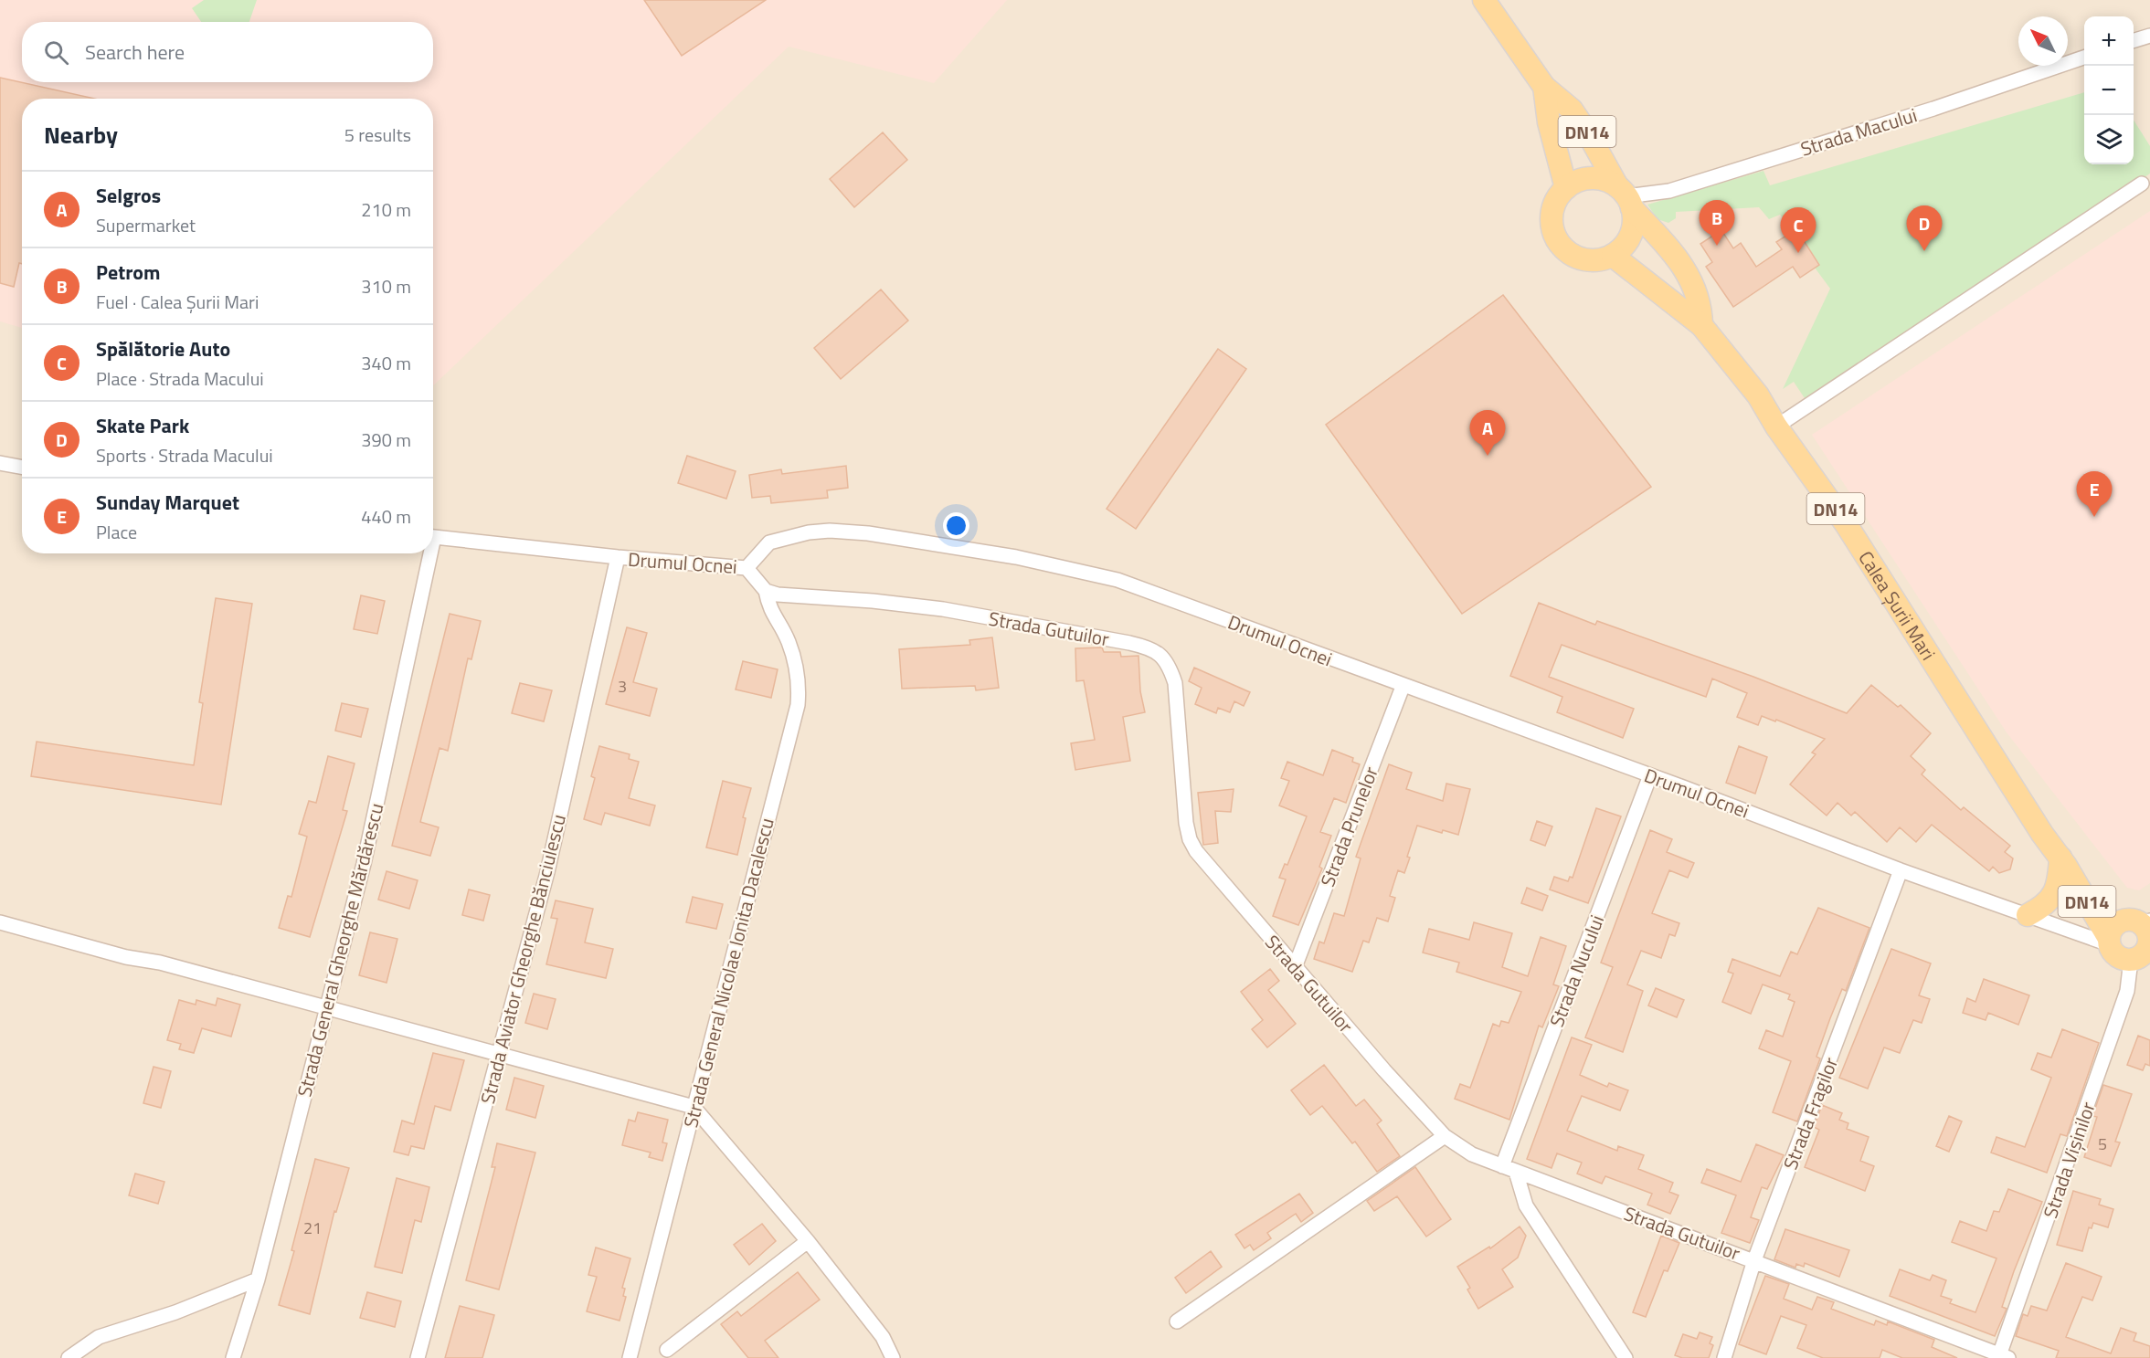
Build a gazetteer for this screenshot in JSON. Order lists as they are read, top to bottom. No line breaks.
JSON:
{"streets":{"main road":["DN14","Calea Șurii Mari"],"street":["Strada Macului","Drumul Ocnei","Strada Gutuilor","Strada Prunelor","Strada General Gheorghe Mărdărescu","Strada Aviator Gheorghe Bănciulescu","Strada Nucului","Strada General Nicolae Ionita Dacalescu","Strada Fragilor","Strada Vișinilor"]},"crossings":[["DN14","Strada Macului"],["DN14","Drumul Ocnei"],["DN14","Calea Șurii Mari"],["Strada Macului","Calea Șurii Mari"],["Drumul Ocnei","Calea Șurii Mari"],["Drumul Ocnei","Strada Prunelor"],["Drumul Ocnei","Strada Aviator Gheorghe Bănciulescu"],["Drumul Ocnei","Strada Nucului"],["Drumul Ocnei","Strada Fragilor"],["Calea Șurii Mari","Strada Vișinilor"],["Strada Gutuilor","Strada Prunelor"],["Strada Gutuilor","Strada Nucului"],["Strada Gutuilor","Strada General Nicolae Ionita Dacalescu"],["Strada Gutuilor","Strada Fragilor"],["Strada Gutuilor","Strada Vișinilor"]],"house_numbers":["3","5","21"],"north":"top left","page":{"map_buttons":["+","−"],"search":"Search here","heading":["Nearby","5 results"],"list":[{"mark":"A","name":"Selgros","note":"Supermarket","value":"210 m"},{"mark":"B","name":"Petrom","note":"Fuel · Calea Șurii Mari","value":"310 m"},{"mark":"C","name":"Spălătorie Auto","note":"Place · Strada Macului","value":"340 m"},{"mark":"D","name":"Skate Park","note":"Sports · Strada Macului","value":"390 m"},{"mark":"E","name":"Sunday Marquet","note":"Place","value":"440 m"}],"pins":["B","D","C","A","E"]}}
